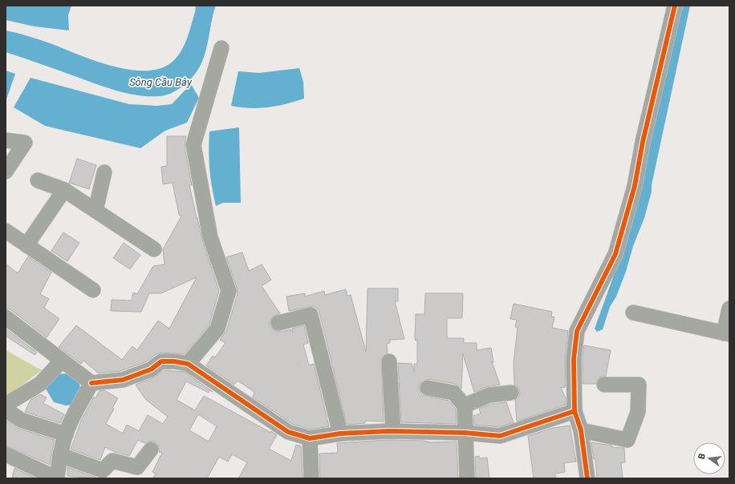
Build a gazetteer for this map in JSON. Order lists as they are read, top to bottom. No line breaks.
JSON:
{"water":["Sông Cầu Bây"],"north":"left"}
